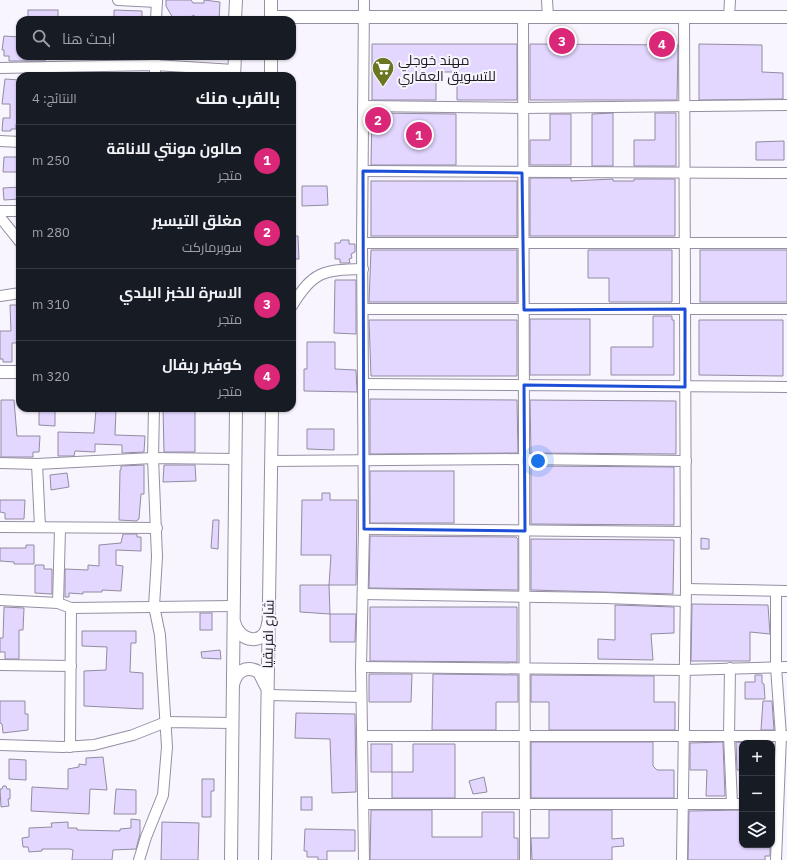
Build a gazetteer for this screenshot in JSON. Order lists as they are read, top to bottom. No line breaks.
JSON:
{"streets":{"street":["شارع افريقيا"]},"places":{"supermarket":["مهند خوجلي للتسويق العقاري"]},"page":{"search":"ابحث هنا","pins":["3","4","2","1"],"heading":["بالقرب منك","النتائج: 4"],"list":[{"mark":"1","name":"صالون مونتي للاناقة","note":"متجر","value":"250 m"},{"mark":"2","name":"مغلق التيسير","note":"سوبرماركت","value":"280 m"},{"mark":"3","name":"الاسرة للخبز البلدي","note":"متجر","value":"310 m"},{"mark":"4","name":"كوفير ريفال","note":"متجر","value":"320 m"}],"map_buttons":["+","−"]}}
